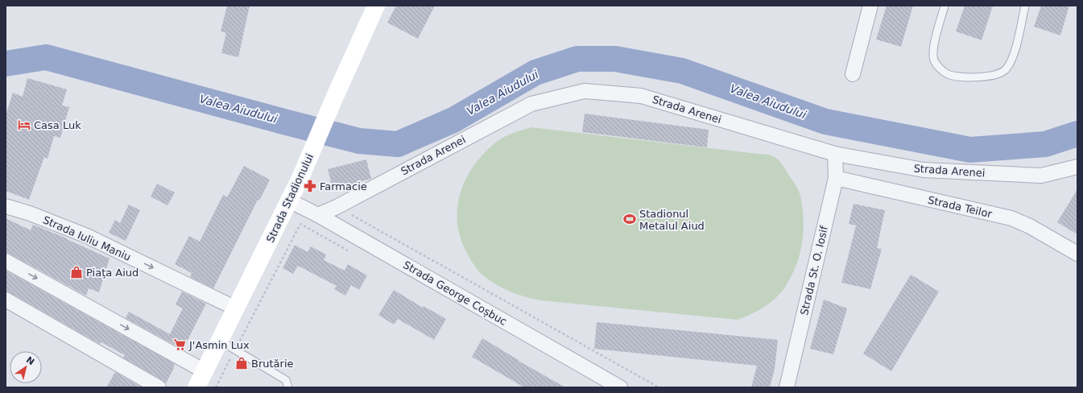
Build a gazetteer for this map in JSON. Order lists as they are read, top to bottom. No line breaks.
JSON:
{"streets":{"main road":["Strada Stadionului"],"street":["Strada Arenei","Strada Teilor","Strada Iuliu Maniu","Strada St. O. Iosif","Strada George Coșbuc"]},"crossings":[["Strada Arenei","Strada St. O. Iosif"],["Strada Arenei","Strada George Coșbuc"],["Strada Stadionului","Strada Iuliu Maniu"],["Strada Stadionului","Strada George Coșbuc"],["Strada Teilor","Strada St. O. Iosif"]],"water":["Valea Aiudului"],"places":{"hotel":["Casa Luk"],"pharmacy":["Farmacie"],"sports":["Stadionul Metalul Aiud"],"shop":["Piața Aiud","Brutărie"],"supermarket":["J'Asmin Lux"]},"north":"top right"}
